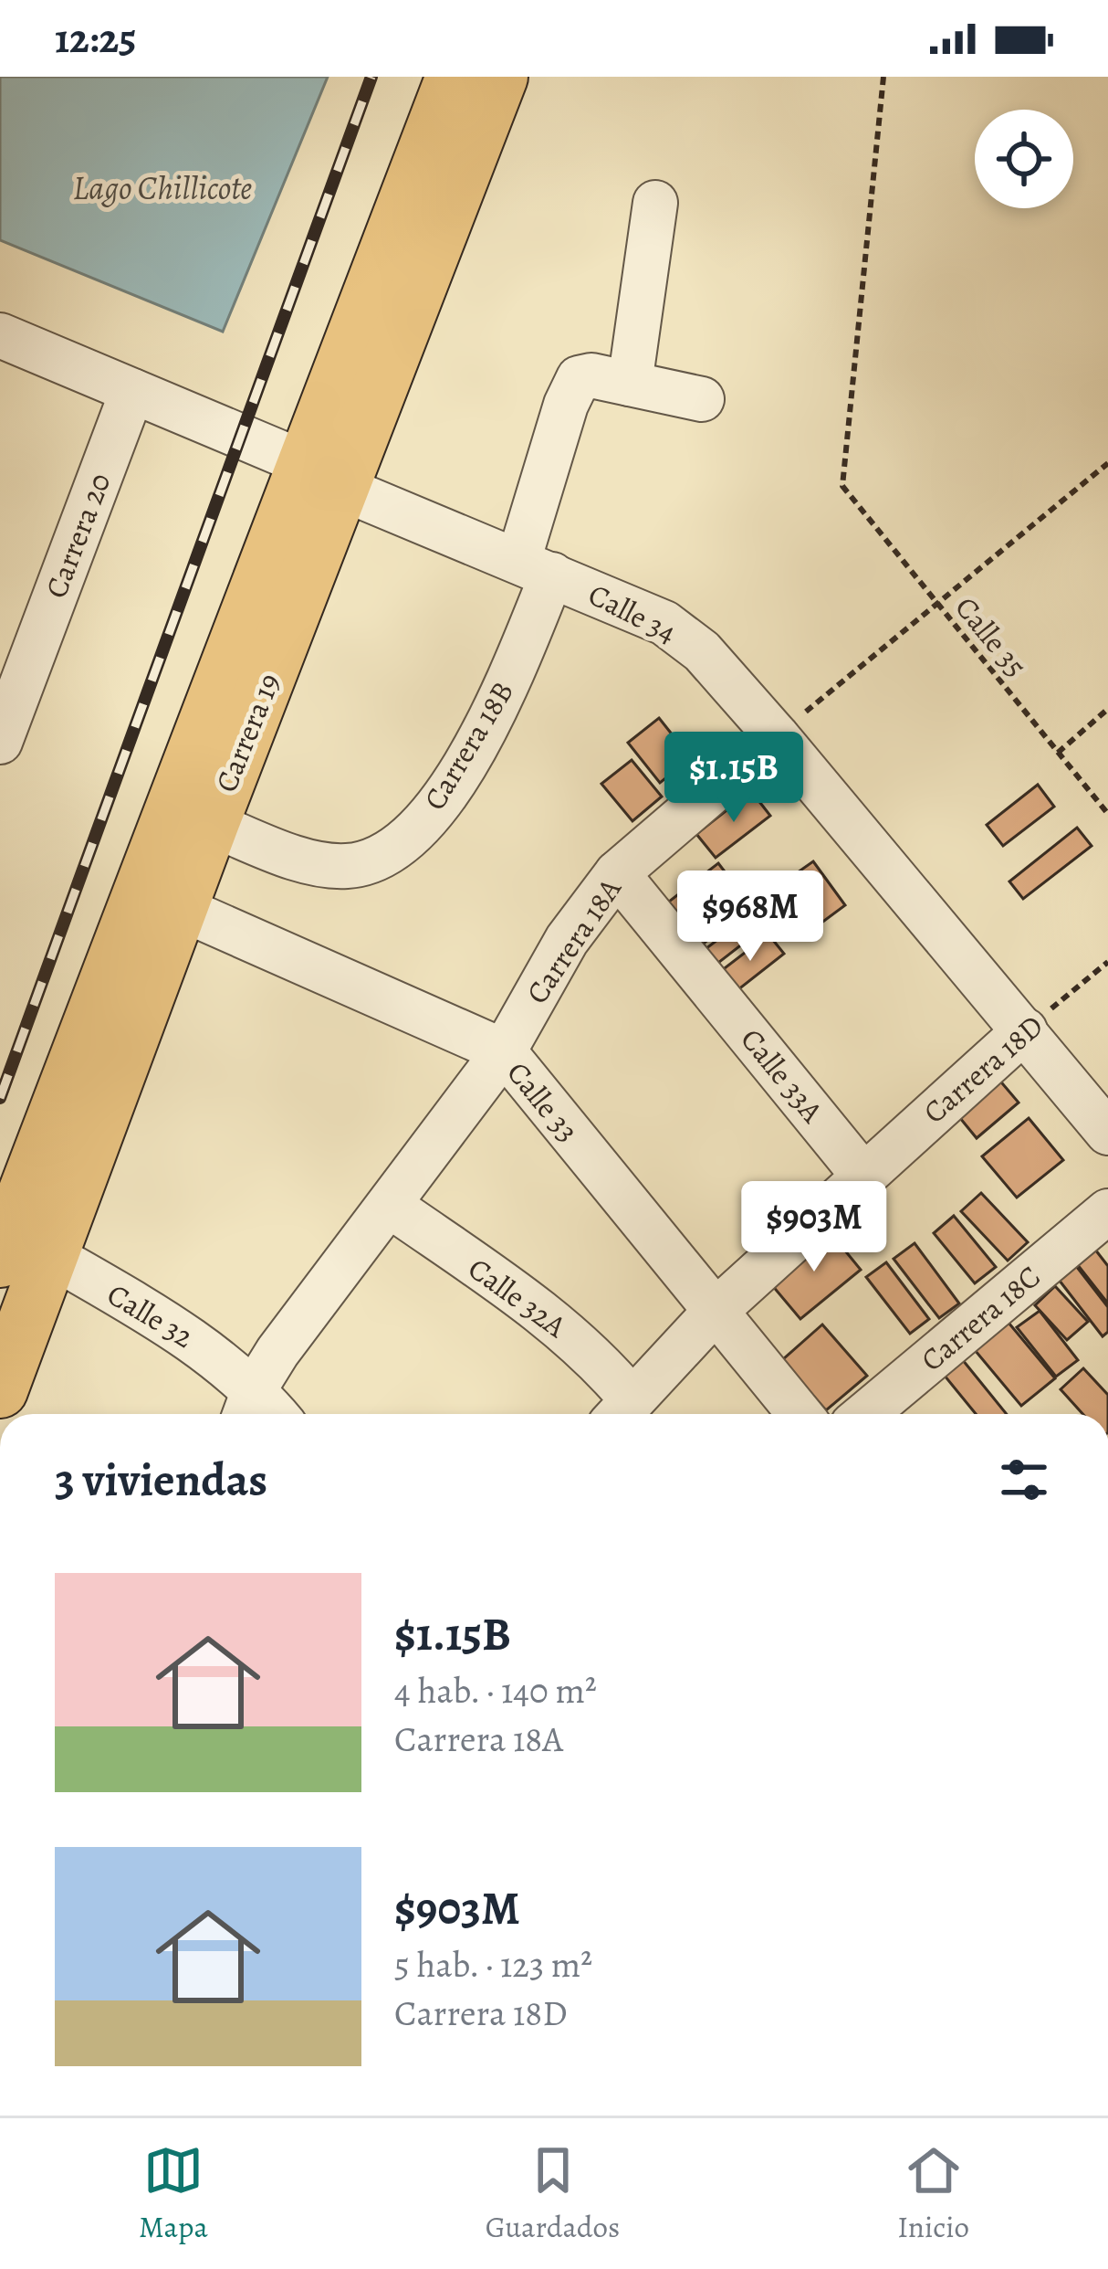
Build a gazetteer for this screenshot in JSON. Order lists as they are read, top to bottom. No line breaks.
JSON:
{"streets":{"main road":["Carrera 19"],"street":["Carrera 20","Calle 34","Carrera 18B","Carrera 18A","Carrera 18D","Calle 33A","Calle 33","Calle 32A","Calle 32","Carrera 18C"],"path":["Calle 35"]},"crossings":[["Carrera 20","Calle 34"],["Calle 34","Carrera 19"],["Calle 34","Carrera 18B"],["Calle 34","Carrera 18A"],["Calle 34","Carrera 18D"],["Carrera 19","Carrera 18B"],["Carrera 19","Calle 33"],["Carrera 19","Calle 32"],["Carrera 18A","Calle 33A"],["Carrera 18A","Calle 33"],["Carrera 18A","Calle 32A"],["Carrera 18A","Calle 32"],["Carrera 18D","Calle 33A"],["Carrera 18D","Calle 33"],["Carrera 18D","Calle 32A"]],"water":["Lago Chillicote"],"page":{"status":"12:25","price":["$1.15B","$968M","$903M"],"heading":"3 viviendas","list":[{"name":"$1.15B","note":"4 hab. · 140 m² · Carrera 18A"},{"name":"$903M","note":"5 hab. · 123 m² · Carrera 18D"}],"tabs":["Mapa","Guardados","Inicio"]}}
